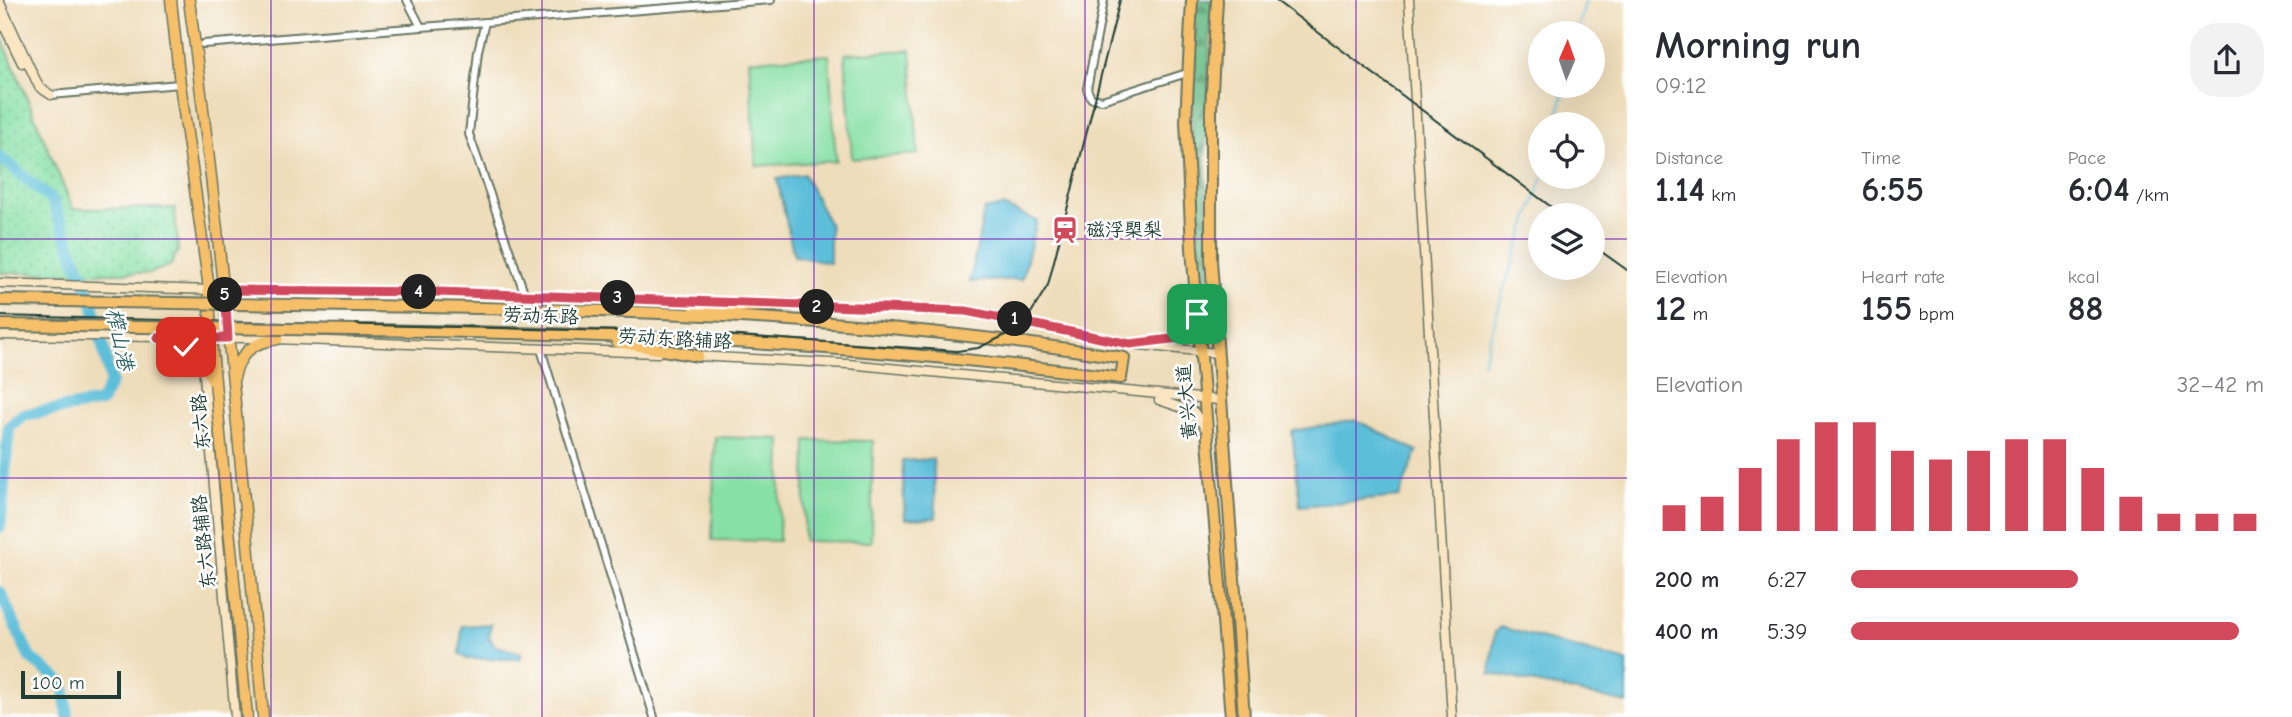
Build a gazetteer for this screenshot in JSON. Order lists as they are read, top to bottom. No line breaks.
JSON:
{"streets":{"highway":["劳动东路","黄兴大道"],"main road":["劳动东路辅路","东六路","东六路辅路"]},"crossings":[["劳动东路辅路","黄兴大道"],["劳动东路辅路","东六路"]],"water":["榨山港"],"places":{"station":["磁浮㮾梨"]},"scale_bar":"100 m","north":"top","page":{"heading":["Morning run","09:12"],"stats":[["Distance","1.14 km"],["Time","6:55"],["Pace","6:04 /km"],["Elevation","12 m"],["Heart rate","155 bpm"],["kcal","88"]],"pins":["4","5","3","2","1"],"chart":["Elevation","32–42 m"],"list":[{"name":"200 m","note":"6:27"},{"name":"400 m","note":"5:39"}],"scale":"100 m"}}
